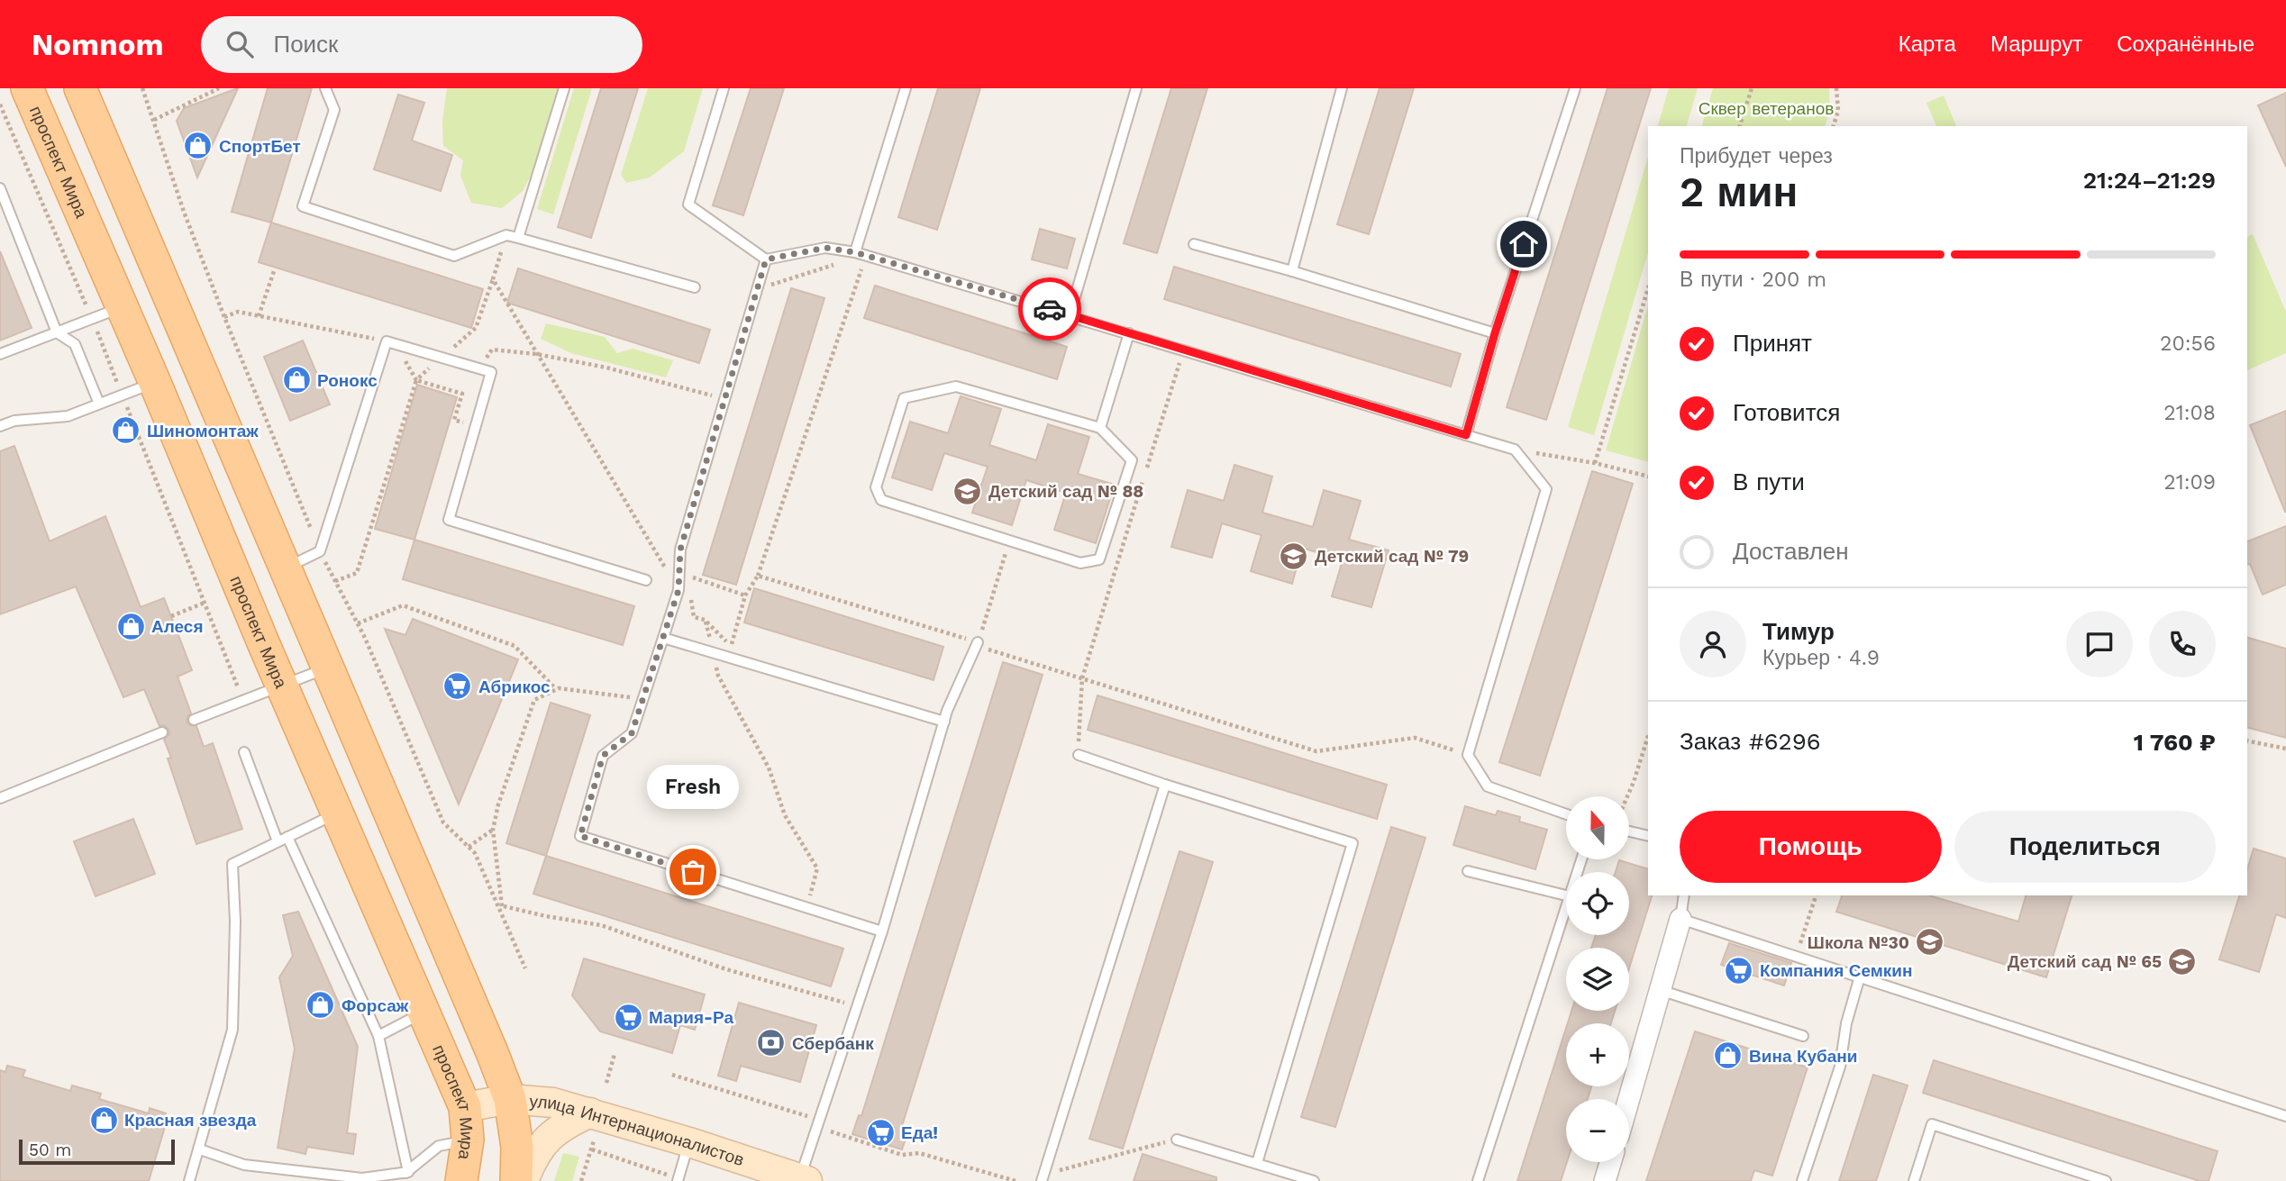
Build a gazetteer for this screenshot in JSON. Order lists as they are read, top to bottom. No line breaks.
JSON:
{"streets":{"main road":["проспект Мира"],"street":["улица Интернационалистов"]},"crossings":[["проспект Мира","улица Интернационалистов"]],"parks":["Сквер ветеранов"],"places":{"shop":["СпортБет","Ронокс","Шиномонтаж","Алеся","Форсаж","Вина Кубани","Красная звезда"],"school or university":["Детский сад № 88","Детский сад № 79","Школа №30","Детский сад № 65"],"supermarket":["Абрикос","Компания Семкин","Мария-Ра","Еда!"],"other":["Fresh"],"bank":["Сбербанк"]},"scale_bar":"50 m","north":"top","page":{"header":"Nomnom","search":"Поиск","nav":["Карта","Маршрут","Сохранённые"],"heading":["2 мин","Прибудет через","21:24–21:29"],"panel":["Тимур","Курьер · 4.9","Заказ #6296","1 760 ₽"],"bar":"В пути · 200 m","list":[["Принят","20:56"],["Готовится","21:08"],["В пути","21:09"],"Доставлен"],"bubble":"Fresh","map_buttons":["+","−"],"buttons":["Помощь","Поделиться"],"scale":"50 m"}}
